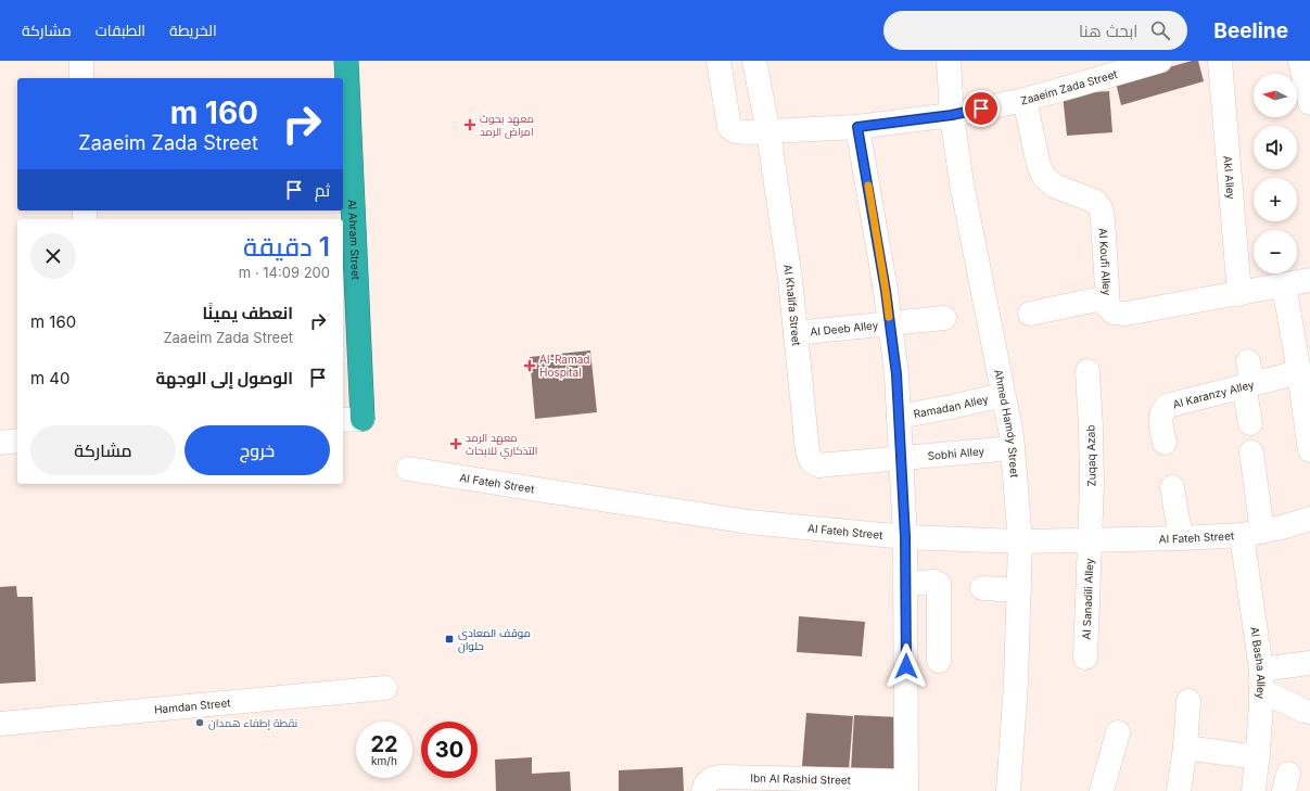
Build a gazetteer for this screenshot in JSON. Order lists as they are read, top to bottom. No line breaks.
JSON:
{"streets":{"highway":["Al Ahram Street"],"street":["Zaaeim Zada Street","Akl Alley","Al Koufi Alley","Al Khalifa Street","Al Deeb Alley","Al Karanzy Alley","Ramadan Alley","Ahmed Hamdy Street","Sobhi Alley","Zuqaq Azab","Al Fateh Street","Al Sanadili Alley","Al Basha Alley","Hamdan Street","Ibn Al Rashid Street"]},"crossings":[["Zaaeim Zada Street","Al Koufi Alley"],["Zaaeim Zada Street","Al Khalifa Street"],["Zaaeim Zada Street","Ahmed Hamdy Street"],["Akl Alley","Al Koufi Alley"],["Al Khalifa Street","Al Deeb Alley"],["Al Khalifa Street","Sobhi Alley"],["Ramadan Alley","Ahmed Hamdy Street"],["Ahmed Hamdy Street","Sobhi Alley"],["Ahmed Hamdy Street","Al Fateh Street"],["Zuqaq Azab","Al Fateh Street"],["Zuqaq Azab","Al Sanadili Alley"],["Al Fateh Street","Al Sanadili Alley"],["Al Fateh Street","Al Basha Alley"]],"places":{"health":["معهد بحوث امراض الرمد","Al-Ramad Hospital","معهد الرمد التذكاري للابحاث"],"transit":["موقف المعادى حلوان"],"other":["نقطة إطفاء همدان"]},"north":"left","page":{"header":"Beeline","search":"ابحث هنا","nav":["الخريطة","الطبقات","مشاركة"],"map_buttons":["+","−"],"turn":["160 m","Zaaeim Zada Street"],"then":"ثم","heading":["1 دقيقة","200 m · 14:09"],"list":[{"name":"انعطف يمينًا","note":"Zaaeim Zada Street","value":"160 m"},{"name":"الوصول إلى الوجهة","value":"40 m"}],"buttons":["خروج","مشاركة"],"speed":"22 km/h","limit":"30"}}
